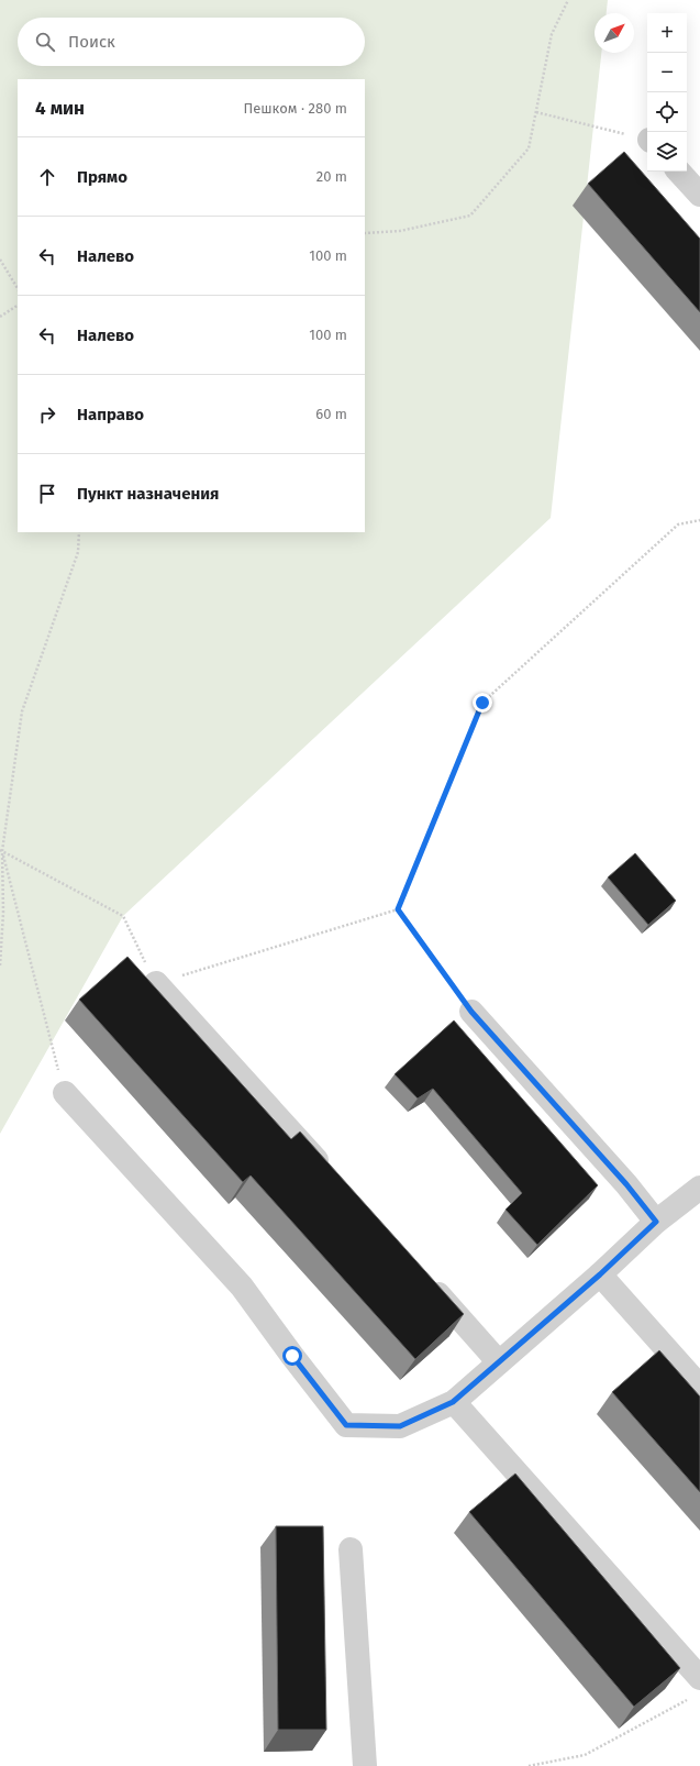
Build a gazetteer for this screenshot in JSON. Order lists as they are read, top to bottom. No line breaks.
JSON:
{"north":"top right","page":{"map_buttons":["+","−"],"search":"Поиск","heading":["4 мин","Пешком · 280 m"],"list":[["Прямо","20 m"],["Налево","100 m"],["Налево","100 m"],["Направо","60 m"],"Пункт назначения"]}}
